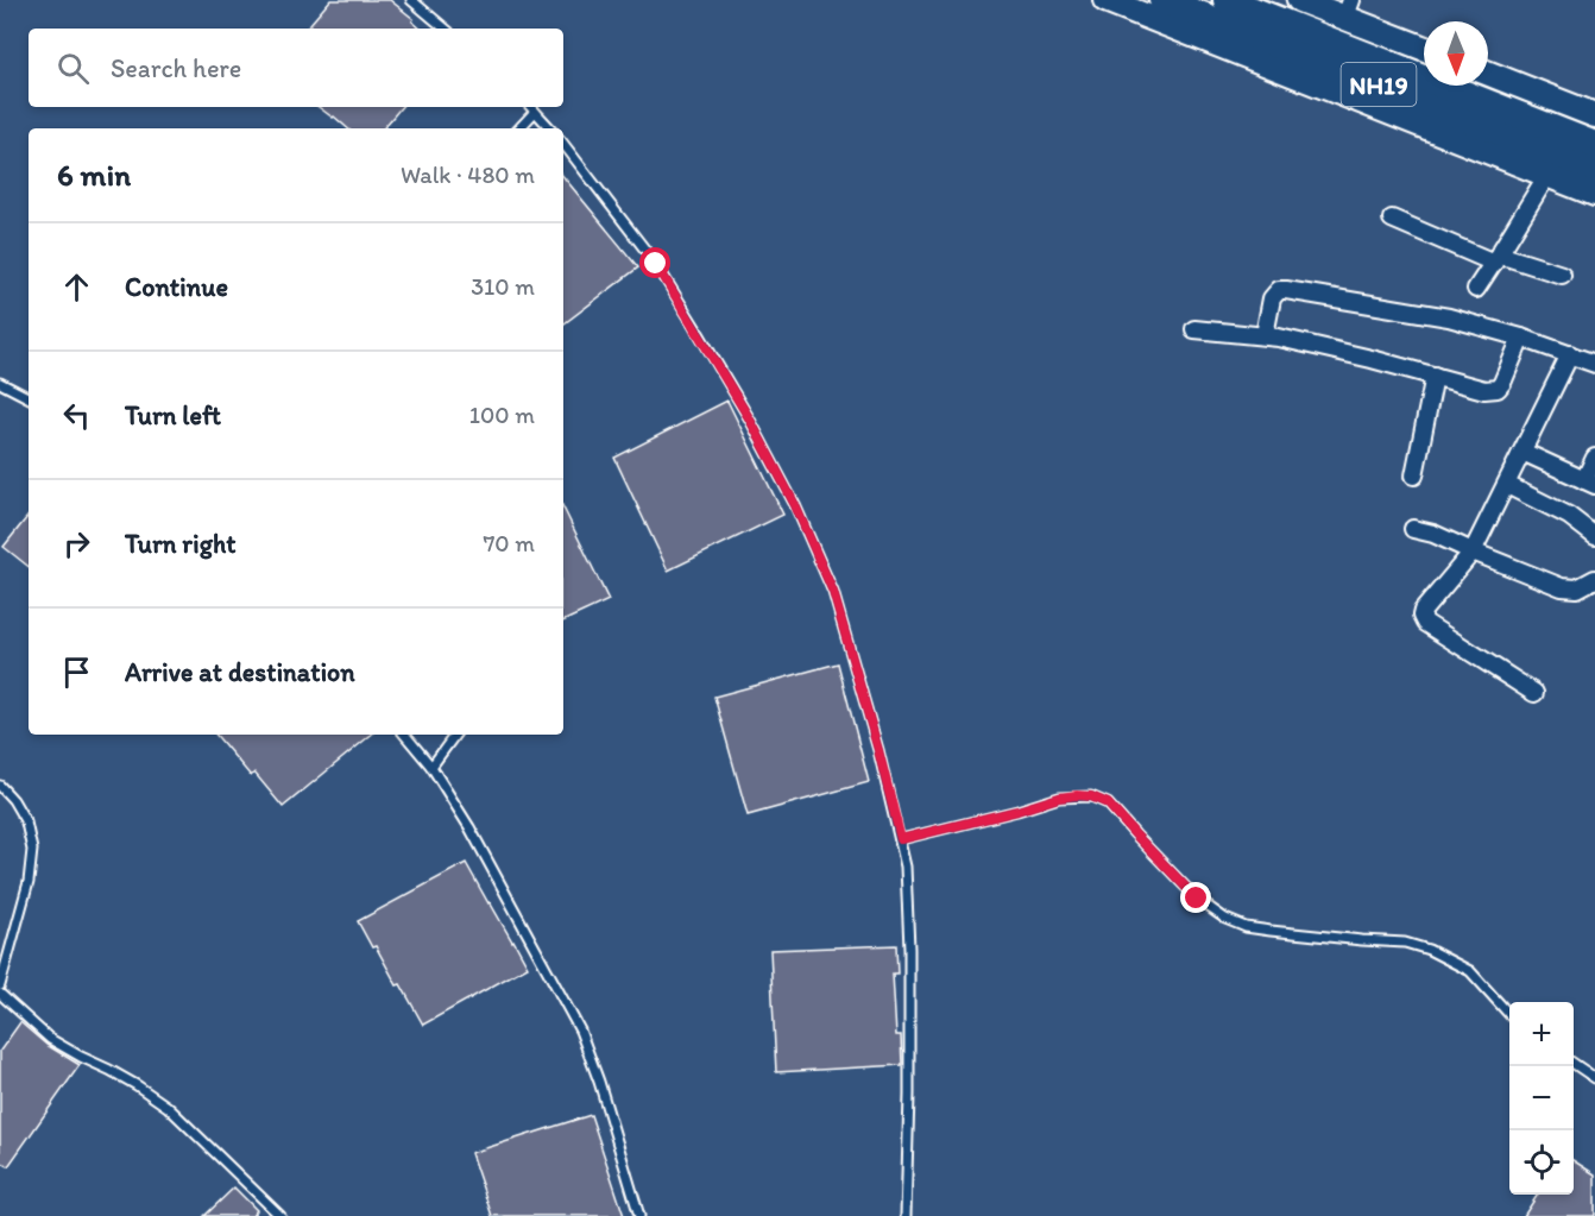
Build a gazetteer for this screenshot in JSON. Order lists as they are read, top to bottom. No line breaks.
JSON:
{"streets":{"highway":["NH19"]},"north":"bottom","page":{"search":"Search here","heading":["6 min","Walk · 480 m"],"list":[["Continue","310 m"],["Turn left","100 m"],["Turn right","70 m"],"Arrive at destination"],"map_buttons":["+","−"]}}
